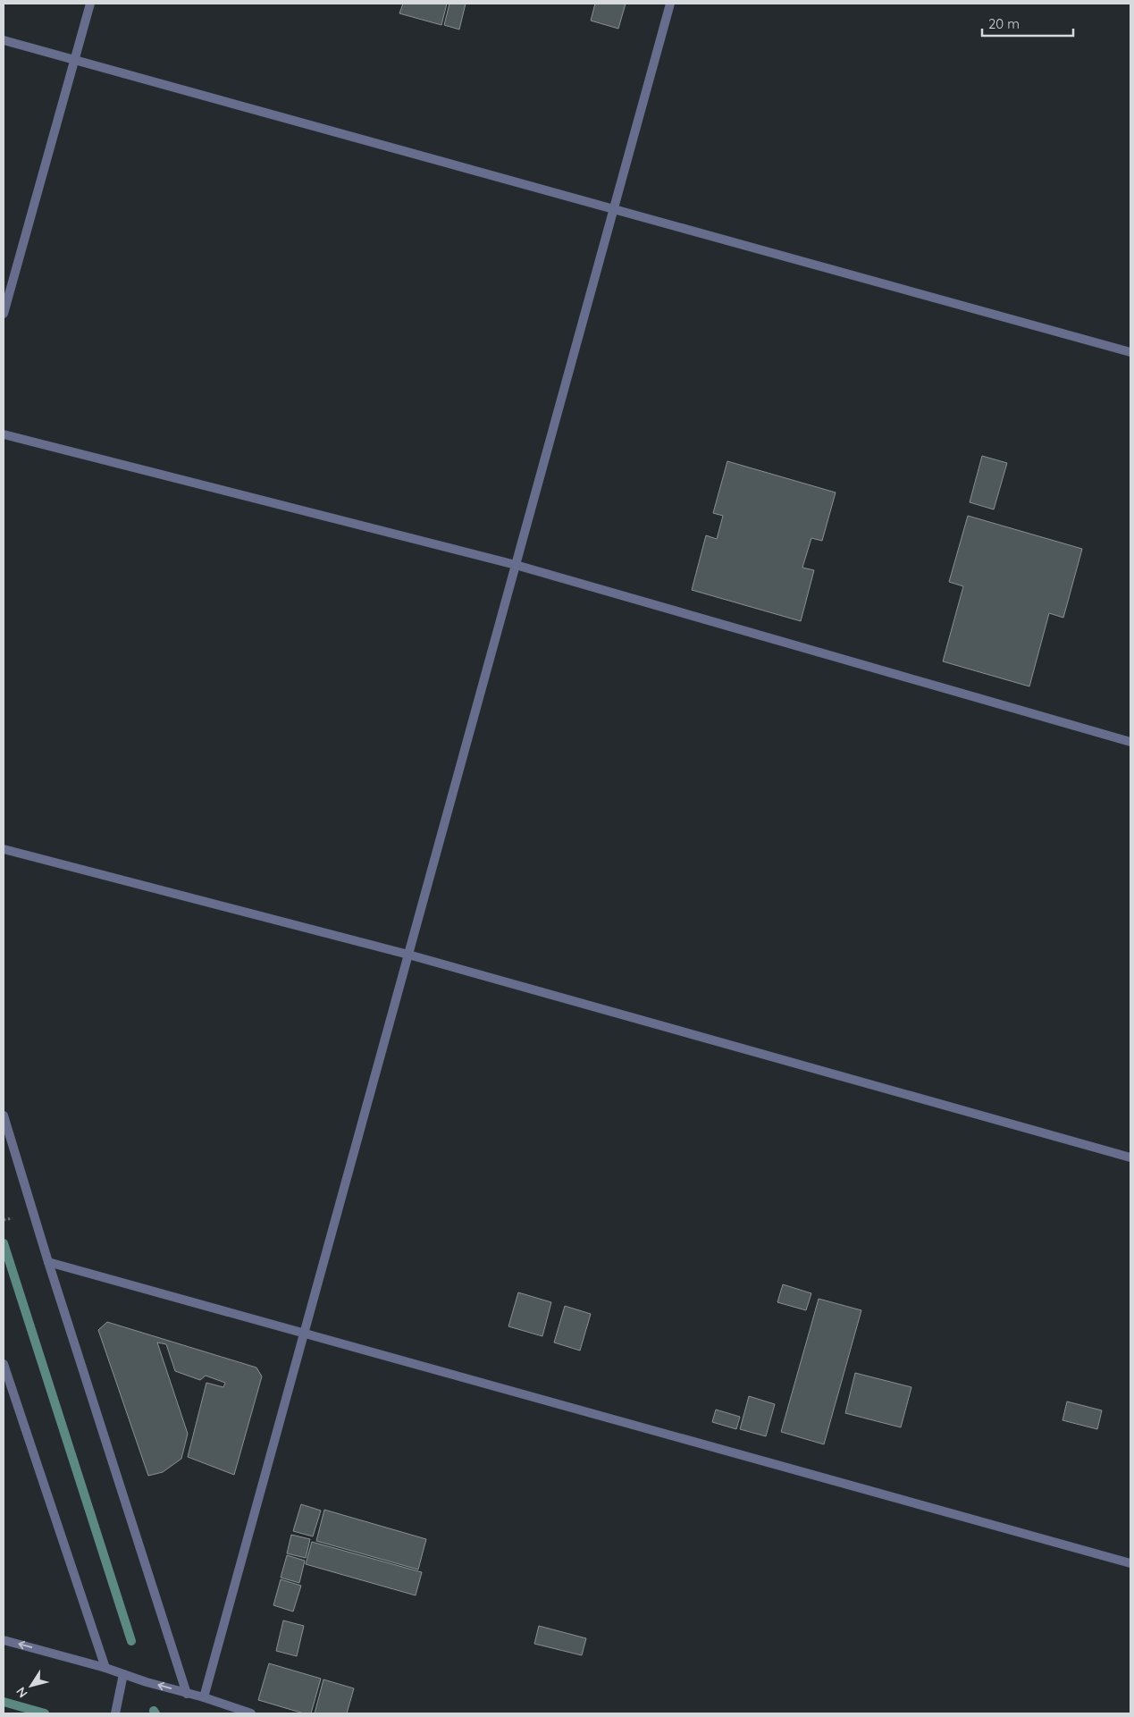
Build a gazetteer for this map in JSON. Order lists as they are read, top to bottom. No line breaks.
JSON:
{"scale_bar":"20 m","north":"bottom left"}
